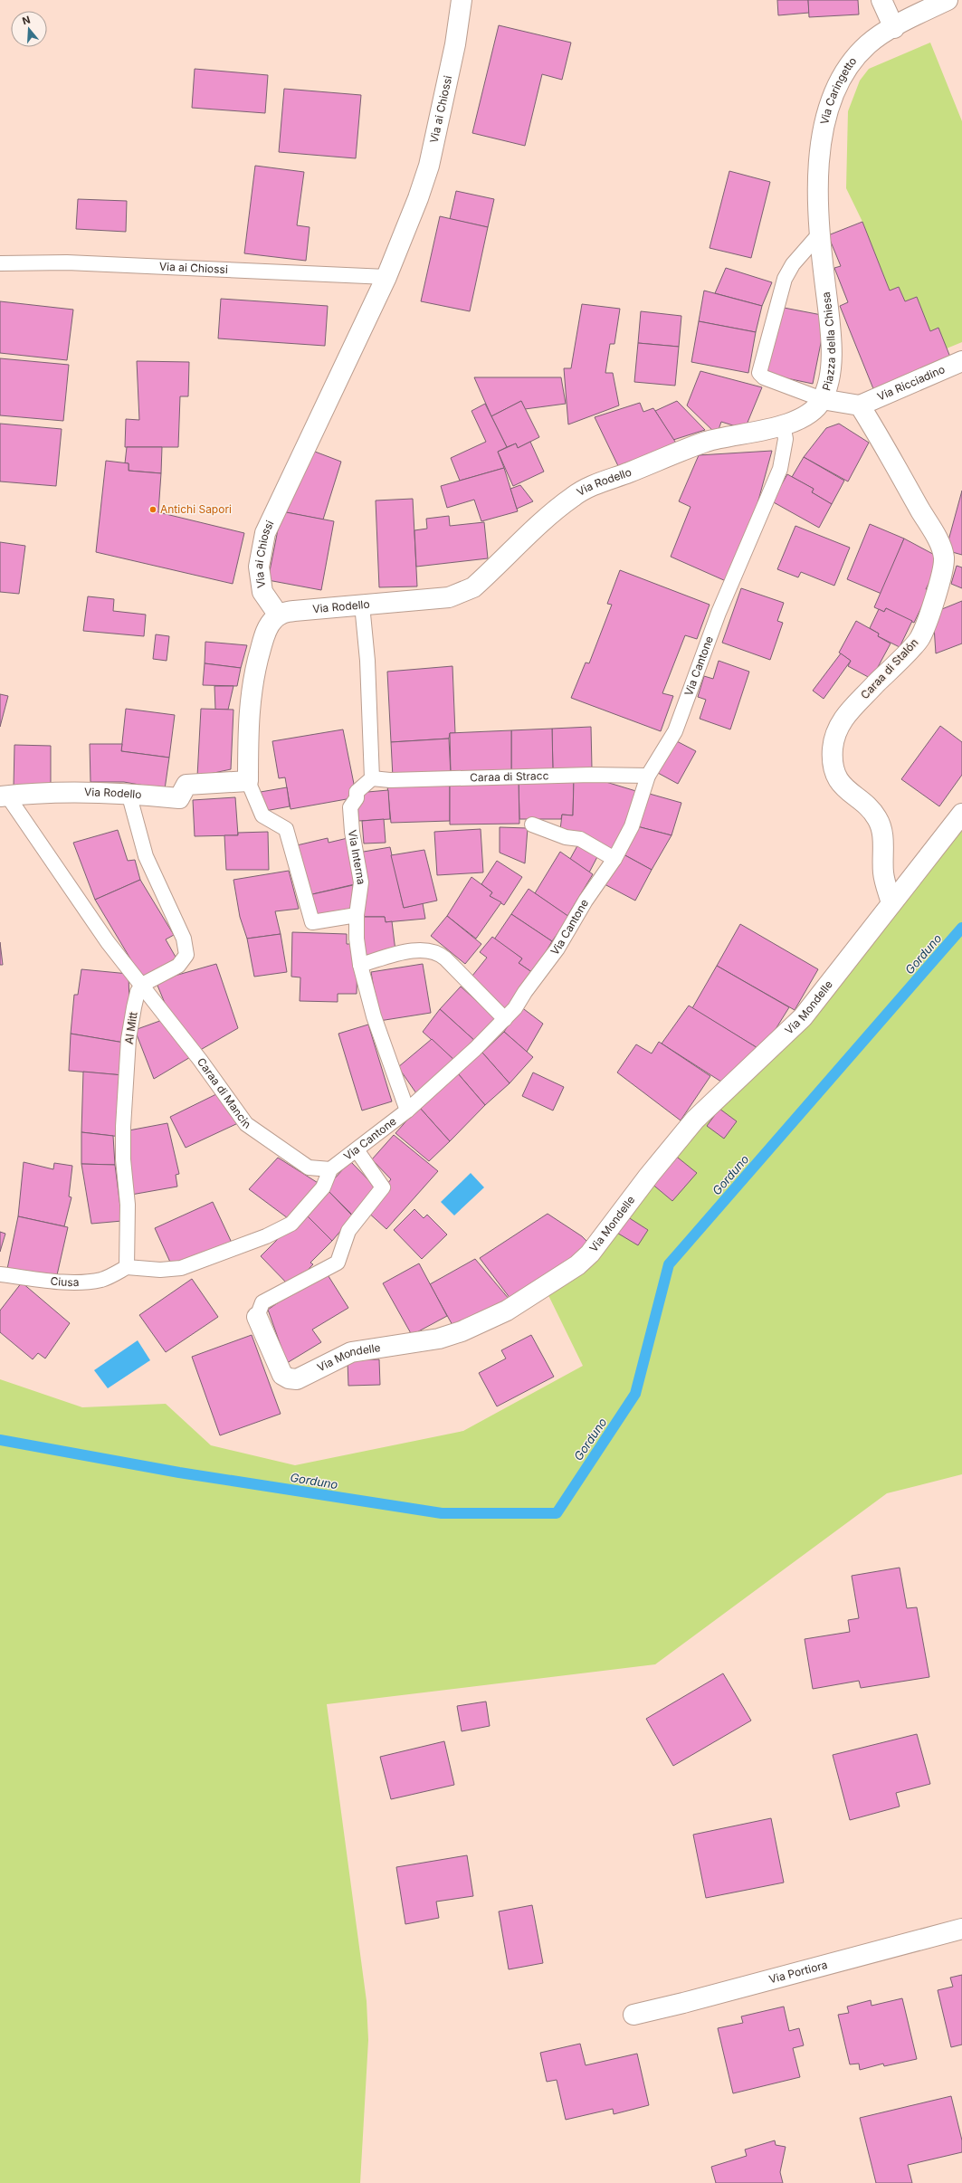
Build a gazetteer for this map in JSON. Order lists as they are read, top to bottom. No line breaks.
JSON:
{"streets":{"street":["Via Caringetto","Via ai Chiossi","Piazza della Chiesa","Via Ricciadino","Via Rodello","Caraa di Stalón","Via Mondelle","Via Portiora"],"lane":["Via Cantone","Caraa di Stracc","Via Interna","Al Mitt","Caraa di Mancin","Ciusa"]},"crossings":[["Via Caringetto","Piazza della Chiesa"],["Via ai Chiossi","Via Rodello"],["Piazza della Chiesa","Via Rodello"],["Piazza della Chiesa","Via Cantone"],["Via Ricciadino","Caraa di Stalón"],["Via Rodello","Via Cantone"],["Via Rodello","Caraa di Mancin"],["Via Cantone","Caraa di Stracc"],["Via Cantone","Via Interna"],["Via Cantone","Via Mondelle"],["Via Cantone","Caraa di Mancin"],["Caraa di Stalón","Via Mondelle"],["Caraa di Stracc","Via Interna"],["Al Mitt","Caraa di Mancin"],["Al Mitt","Ciusa"]],"water":["Gorduno"],"places":["Antichi Sapori"],"north":"top"}
